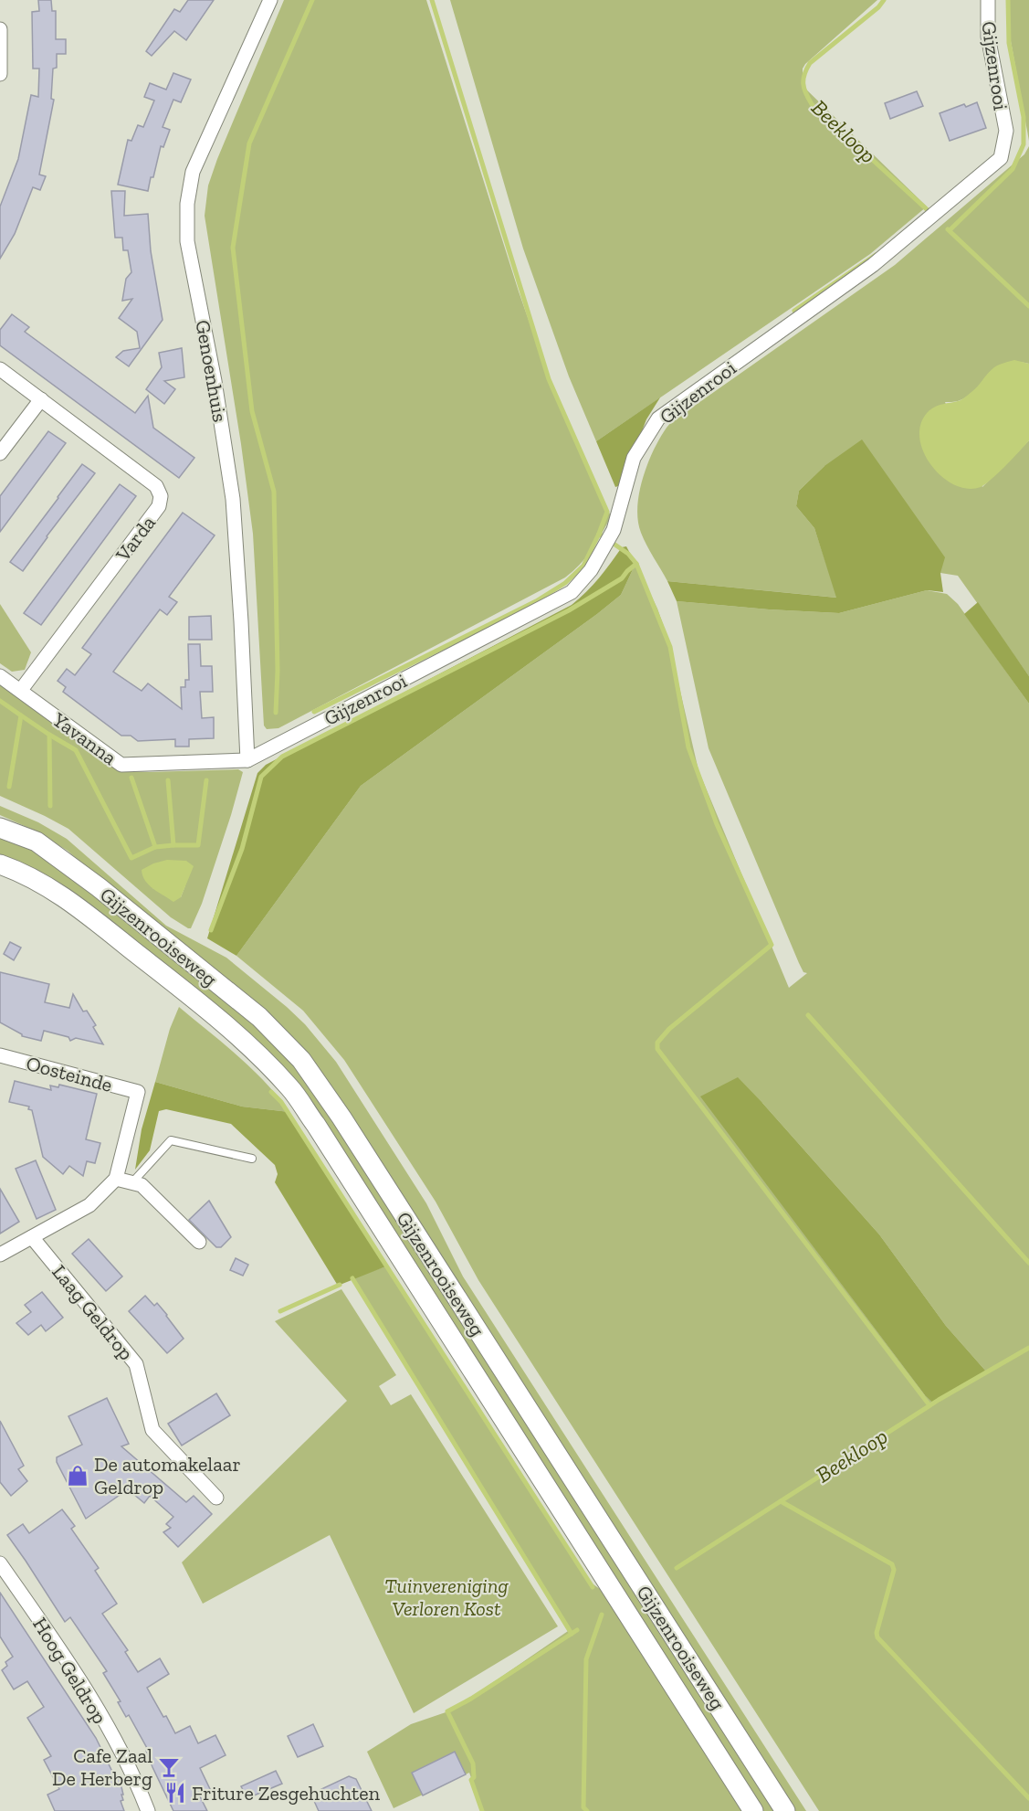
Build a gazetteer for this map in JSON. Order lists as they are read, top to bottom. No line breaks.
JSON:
{"streets":{"main road":["Gijzenrooiseweg"],"street":["Gijzenrooi","Genoenhuis","Varda","Yavanna","Oosteinde","Laag Geldrop","Hoog Geldrop"]},"crossings":[["Gijzenrooi","Genoenhuis"],["Gijzenrooi","Yavanna"],["Genoenhuis","Yavanna"],["Varda","Yavanna"]],"water":["Beekloop"],"parks":["Tuinvereniging Verloren Kost"],"places":{"shop":["De automakelaar Geldrop"],"bar":["Cafe Zaal De Herberg"],"restaurant":["Friture Zesgehuchten"]}}
